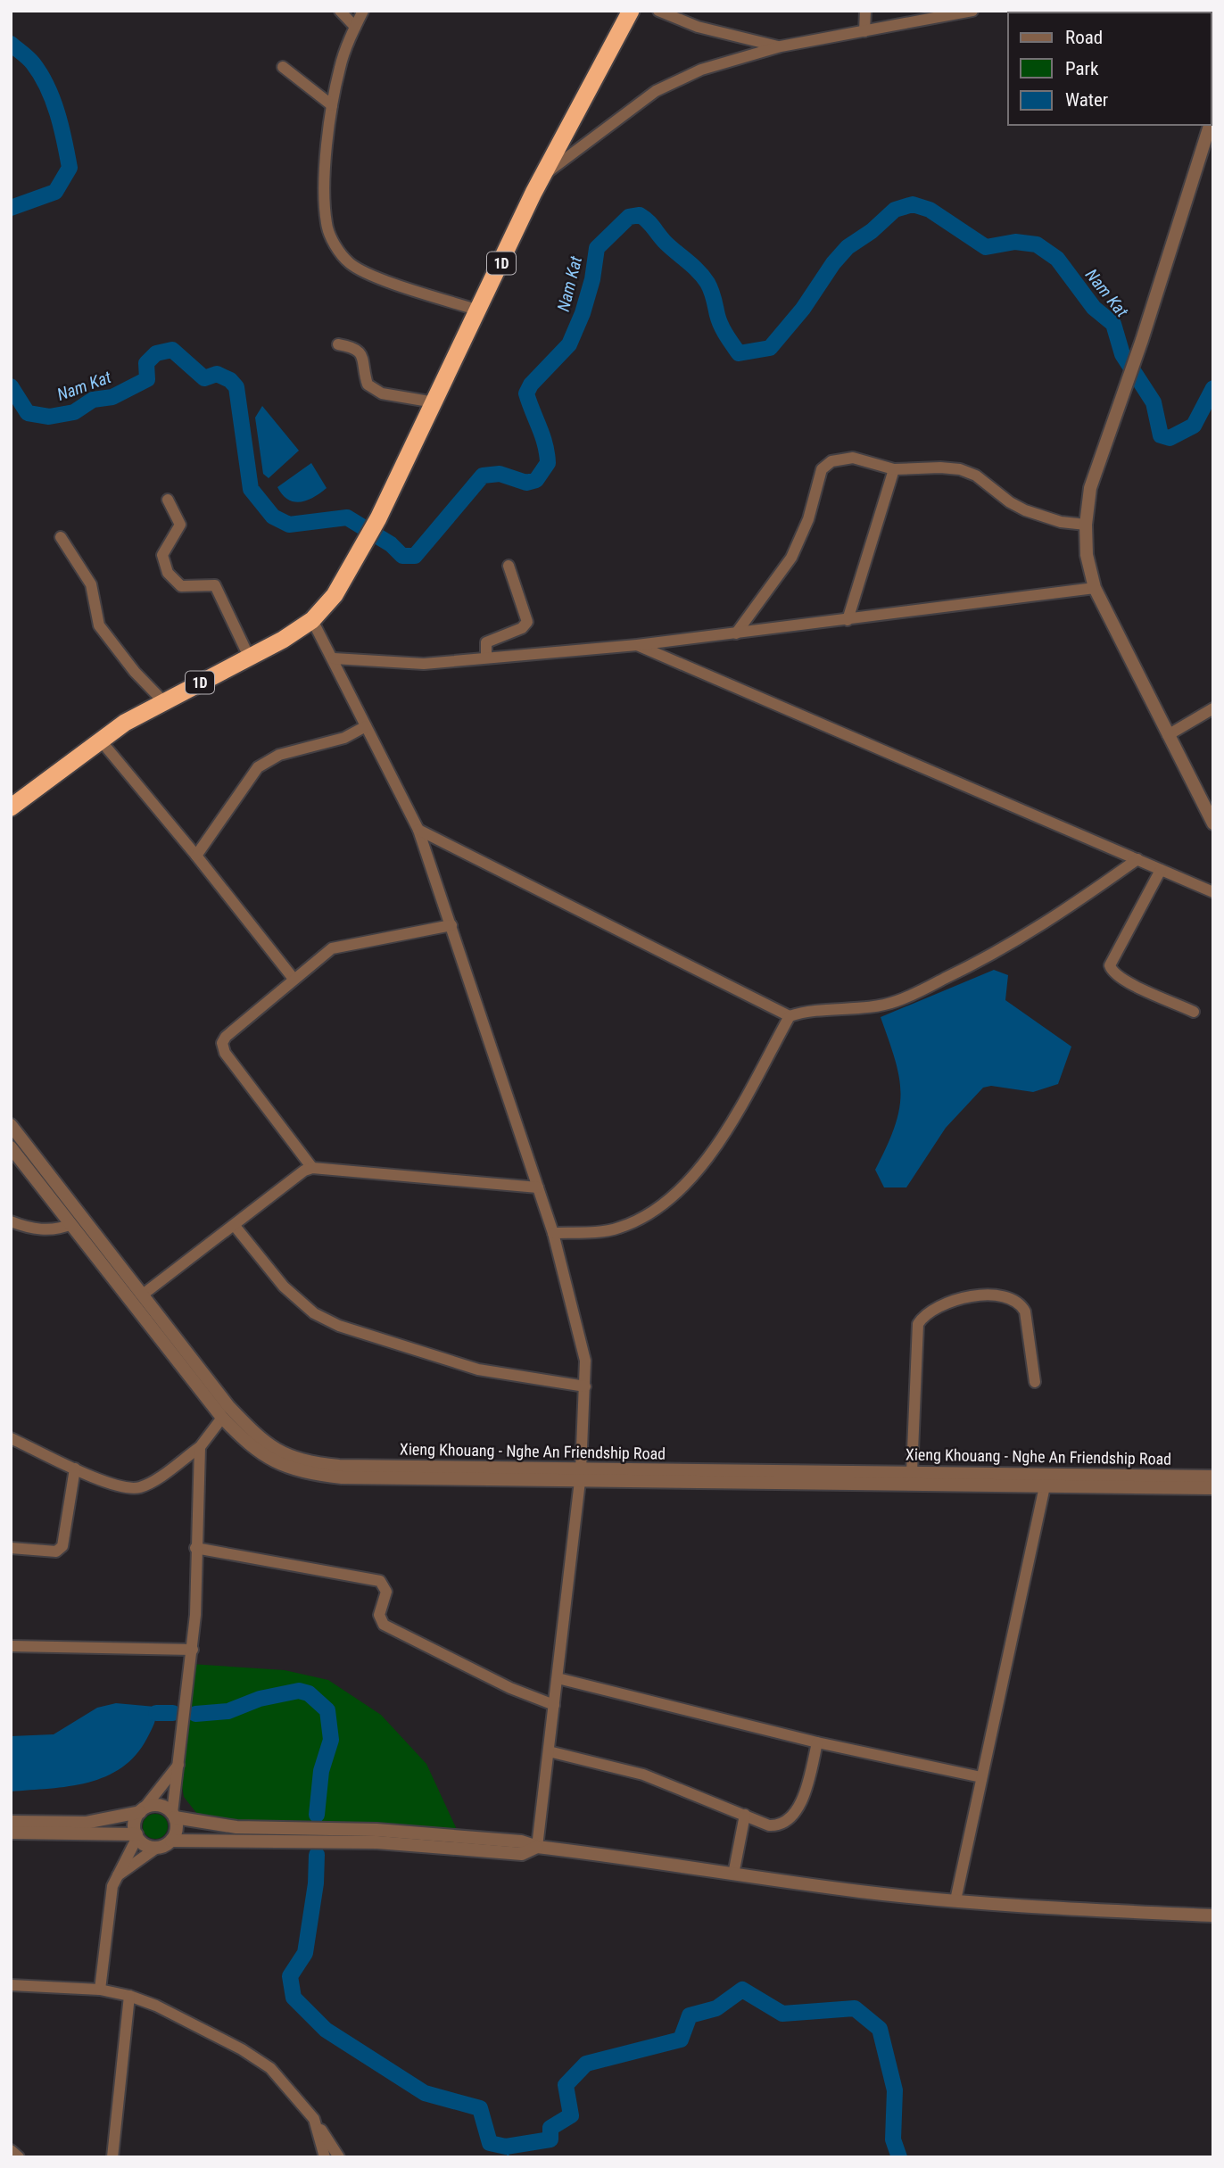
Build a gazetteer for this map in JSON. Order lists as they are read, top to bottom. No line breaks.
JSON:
{"streets":{"highway":["1D"],"street":["Xieng Khouang - Nghe An Friendship Road"]},"water":["Nam Kat"],"legend":["Road","Park","Water"]}
